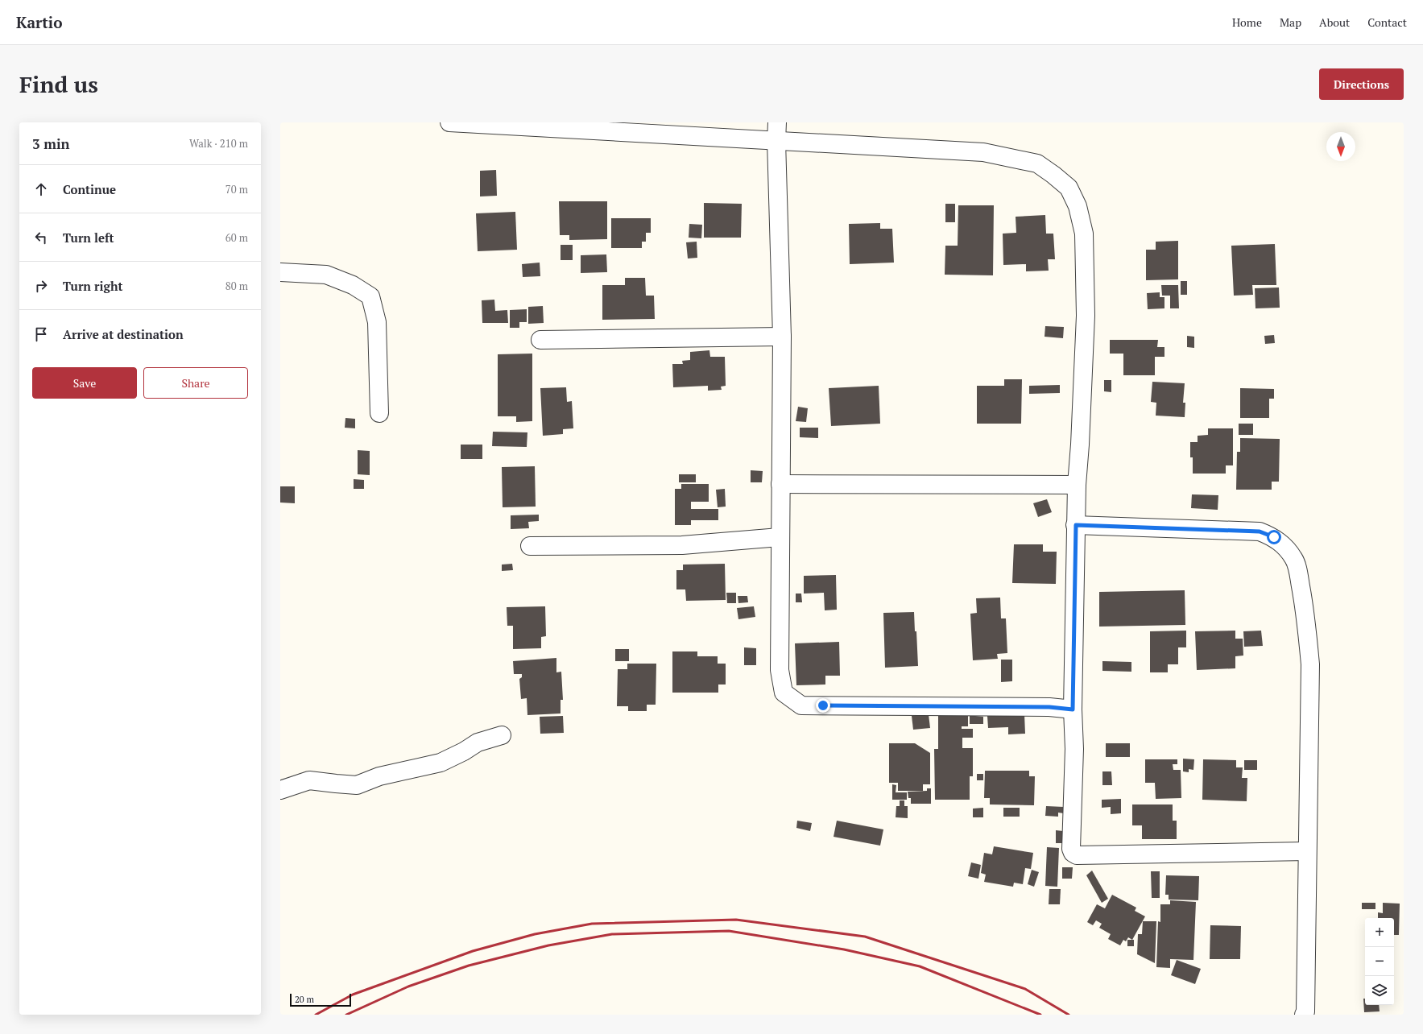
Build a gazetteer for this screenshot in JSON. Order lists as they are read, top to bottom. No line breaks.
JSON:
{"scale_bar":"20 m","north":"bottom","page":{"header":"Kartio","nav":["Home","Map","About","Contact"],"buttons":["Directions",["Save","Share"]],"title":"Find us","heading":["3 min","Walk · 210 m"],"list":[["Continue","70 m"],["Turn left","60 m"],["Turn right","80 m"],"Arrive at destination"],"map_buttons":["+","−"],"scale":"20 m"}}
